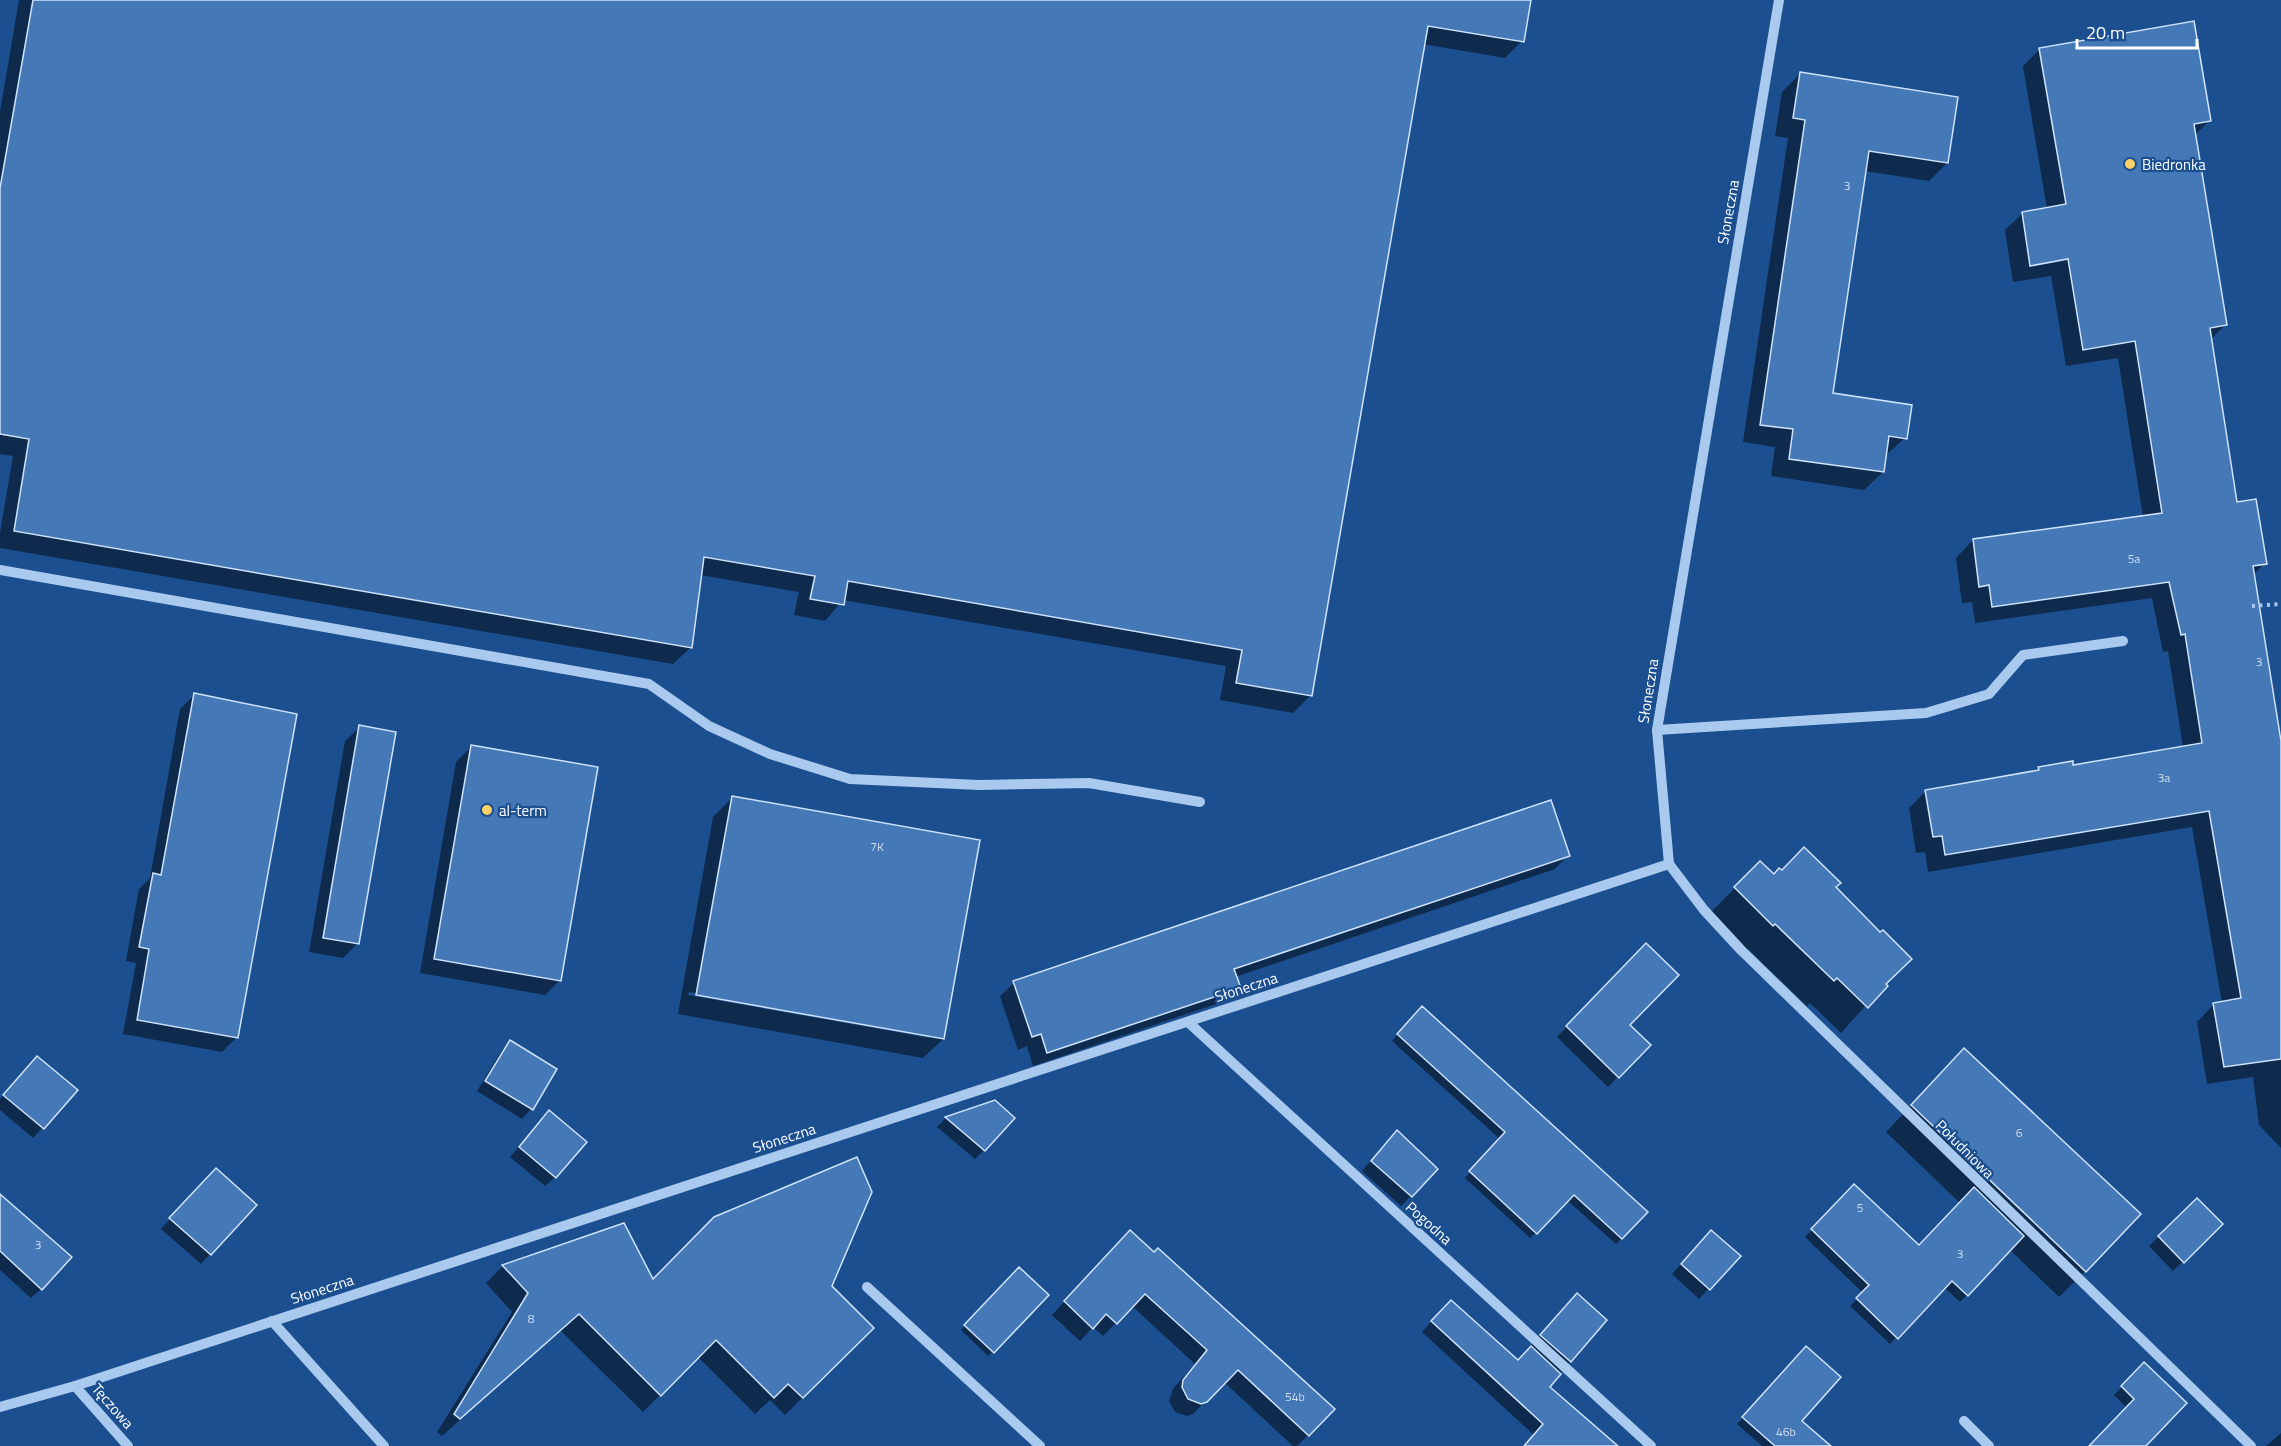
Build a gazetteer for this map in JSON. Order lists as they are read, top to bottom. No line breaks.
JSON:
{"streets":{"street":["Słoneczna","Południowa","Pogodna","Tęczowa"]},"crossings":[["Słoneczna","Południowa"],["Słoneczna","Pogodna"],["Słoneczna","Tęczowa"]],"places":["Biedronka","al-term"],"house_numbers":["3","5a","3","3a","7K","6","5","3","3","8","54b","46b"],"scale_bar":"20 m"}
